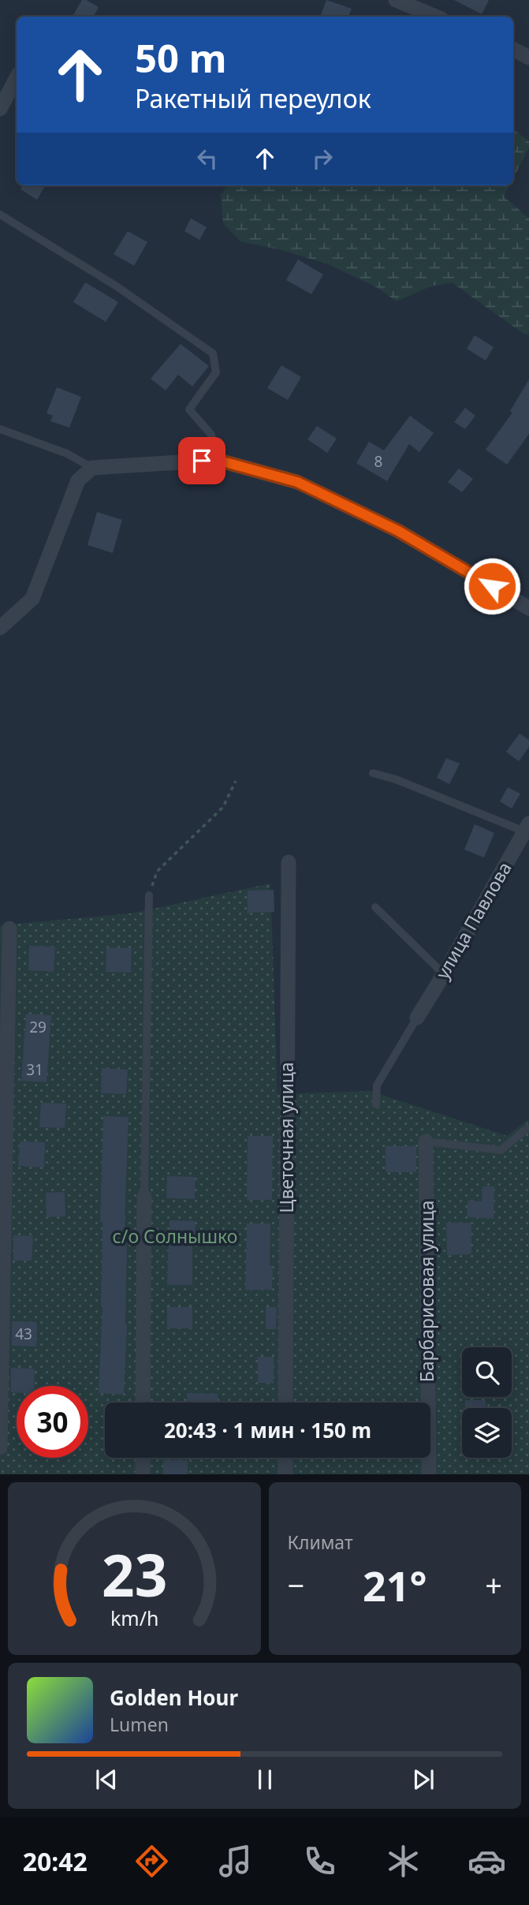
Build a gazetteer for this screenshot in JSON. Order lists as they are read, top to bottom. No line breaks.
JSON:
{"streets":{"street":["улица Павлова","Цветочная улица","Барбарисовая улица"]},"parks":["с/о Солнышко"],"house_numbers":["8","29","31","43"],"page":{"turn":["50 m","Ракетный переулок"],"limit":"30","trip":"20:43 · 1 мин · 150 m","tile":"Климат","heat":["−","21°","+"],"song":["Golden Hour","Lumen"],"tabs":"20:42","gauge":["23","km/h"]}}
